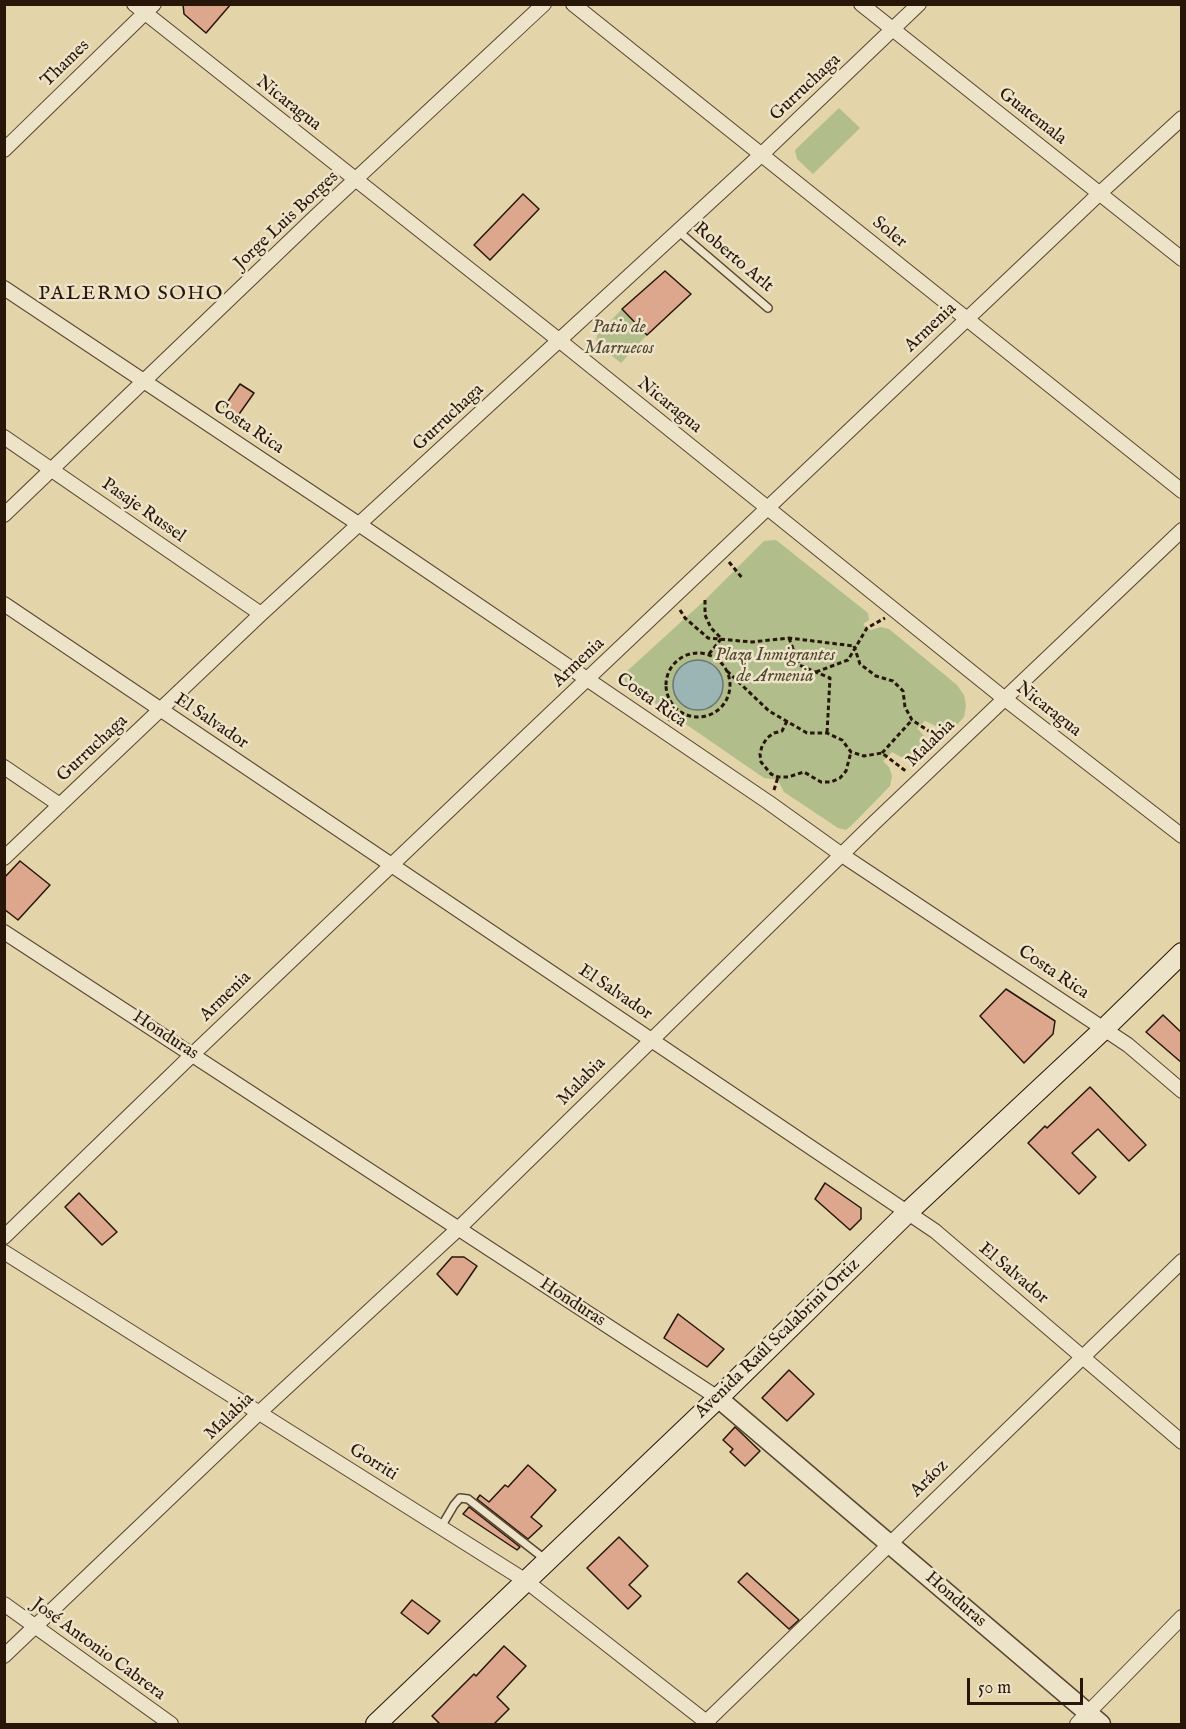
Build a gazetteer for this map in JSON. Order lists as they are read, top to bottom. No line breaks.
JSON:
{"streets":{"main road":["Avenida Raúl Scalabrini Ortiz"],"street":["Thames","Gurruchaga","Nicaragua","Guatemala","Jorge Luis Borges","Soler","Armenia","Costa Rica","Pasaje Russel","El Salvador","Malabia","Honduras","Gorriti","Aráoz","José Antonio Cabrera"],"lane":["Roberto Arlt"]},"crossings":[["Thames","Nicaragua"],["Gurruchaga","Nicaragua"],["Gurruchaga","Guatemala"],["Gurruchaga","Soler"],["Gurruchaga","Roberto Arlt"],["Gurruchaga","Costa Rica"],["Gurruchaga","Pasaje Russel"],["Gurruchaga","El Salvador"],["Nicaragua","Jorge Luis Borges"],["Nicaragua","Armenia"],["Nicaragua","Malabia"],["Guatemala","Armenia"],["Jorge Luis Borges","Costa Rica"],["Jorge Luis Borges","Pasaje Russel"],["Soler","Armenia"],["Armenia","Costa Rica"],["Armenia","El Salvador"],["Armenia","Honduras"],["Costa Rica","Malabia"],["Costa Rica","Avenida Raúl Scalabrini Ortiz"],["El Salvador","Malabia"],["El Salvador","Avenida Raúl Scalabrini Ortiz"],["El Salvador","Aráoz"],["Malabia","Honduras"],["Malabia","Gorriti"],["Malabia","José Antonio Cabrera"],["Honduras","Avenida Raúl Scalabrini Ortiz"],["Honduras","Aráoz"],["Avenida Raúl Scalabrini Ortiz","Gorriti"],["Gorriti","Aráoz"]],"districts":["PALERMO SOHO"],"parks":["Patio de Marruecos","Plaza Inmigrantes de Armenia"],"scale_bar":"50 m"}
